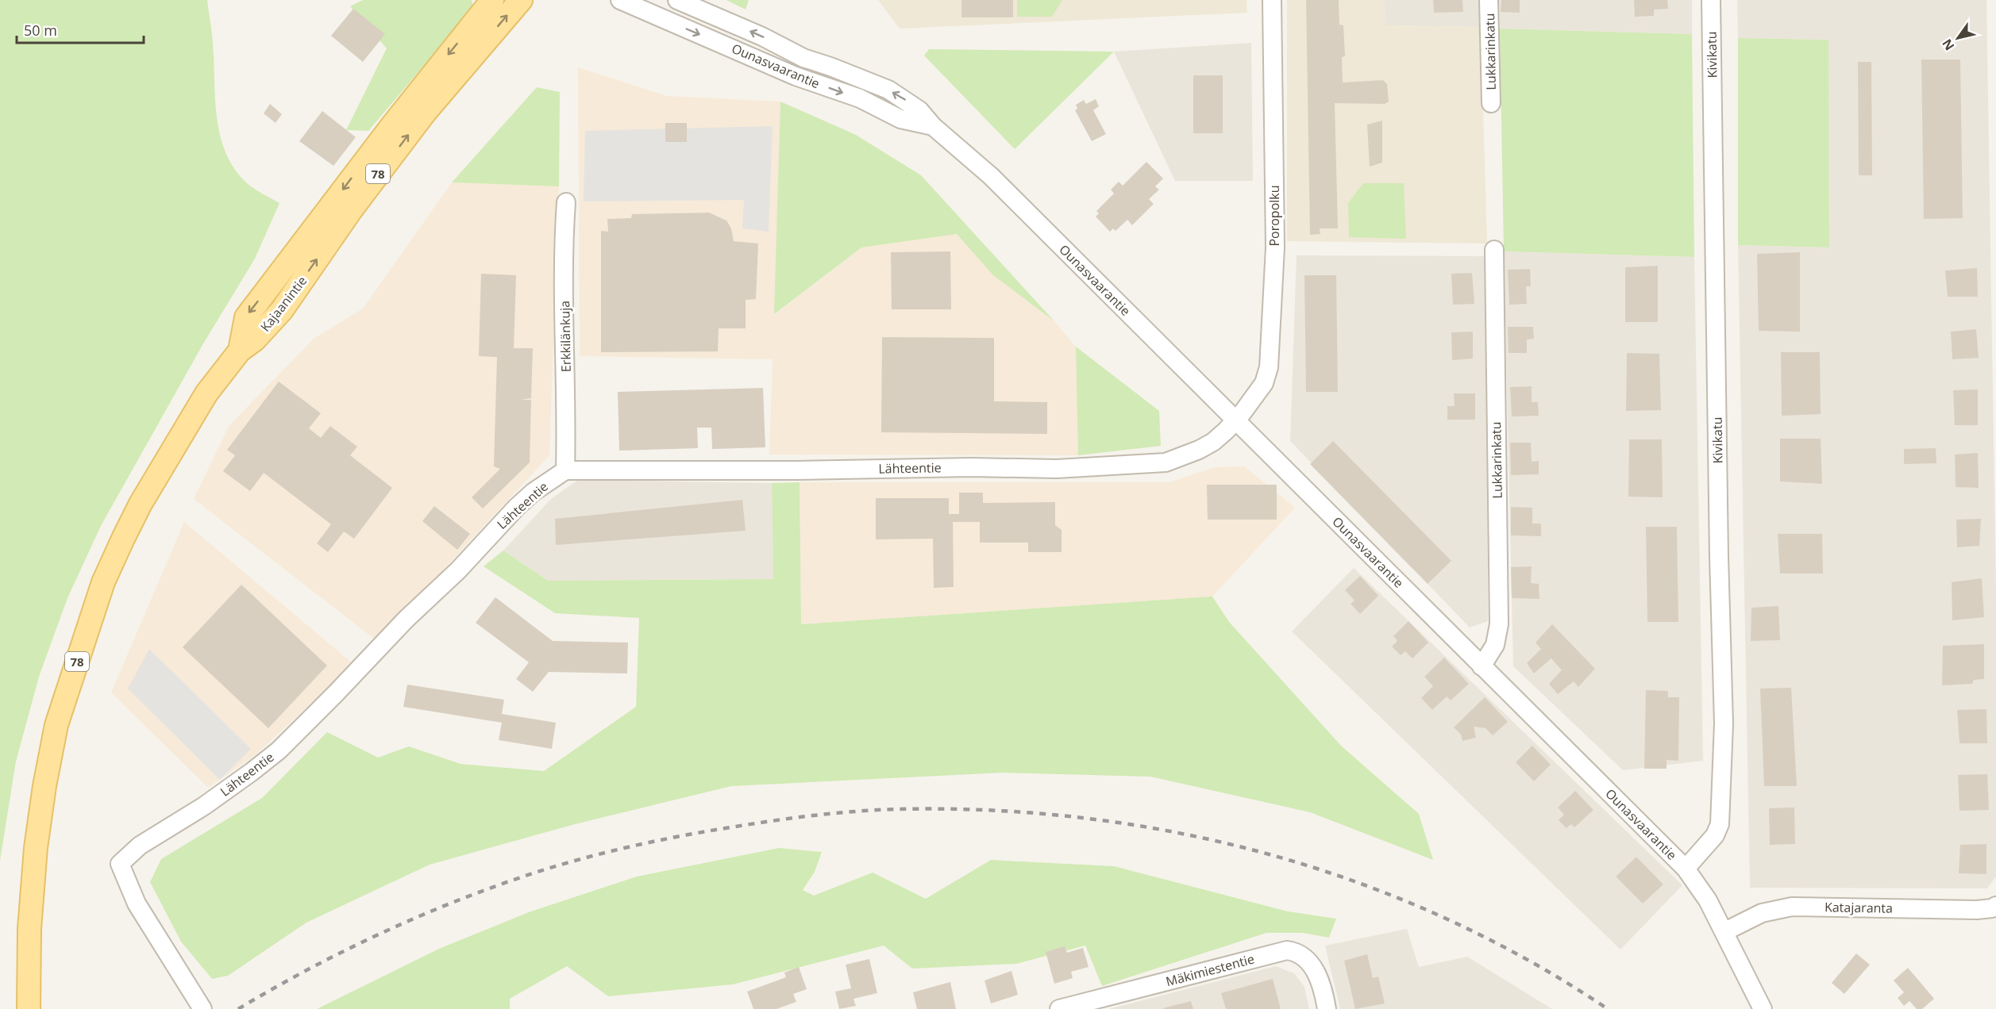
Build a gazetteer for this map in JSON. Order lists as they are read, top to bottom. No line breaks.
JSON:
{"streets":{"main road":["78","Kajaanintie"],"street":["Lukkarinkatu","Kivikatu","Ounasvaarantie","Poropolku","Erkkilänkuja","Lähteentie","Katajaranta","Mäkimiestentie"]},"crossings":[["Lukkarinkatu","Ounasvaarantie"],["Kivikatu","Ounasvaarantie"],["Ounasvaarantie","Poropolku"],["Ounasvaarantie","Lähteentie"],["Ounasvaarantie","Katajaranta"],["78","Kajaanintie"],["Poropolku","Lähteentie"],["Erkkilänkuja","Lähteentie"]],"scale_bar":"50 m","north":"bottom left"}
